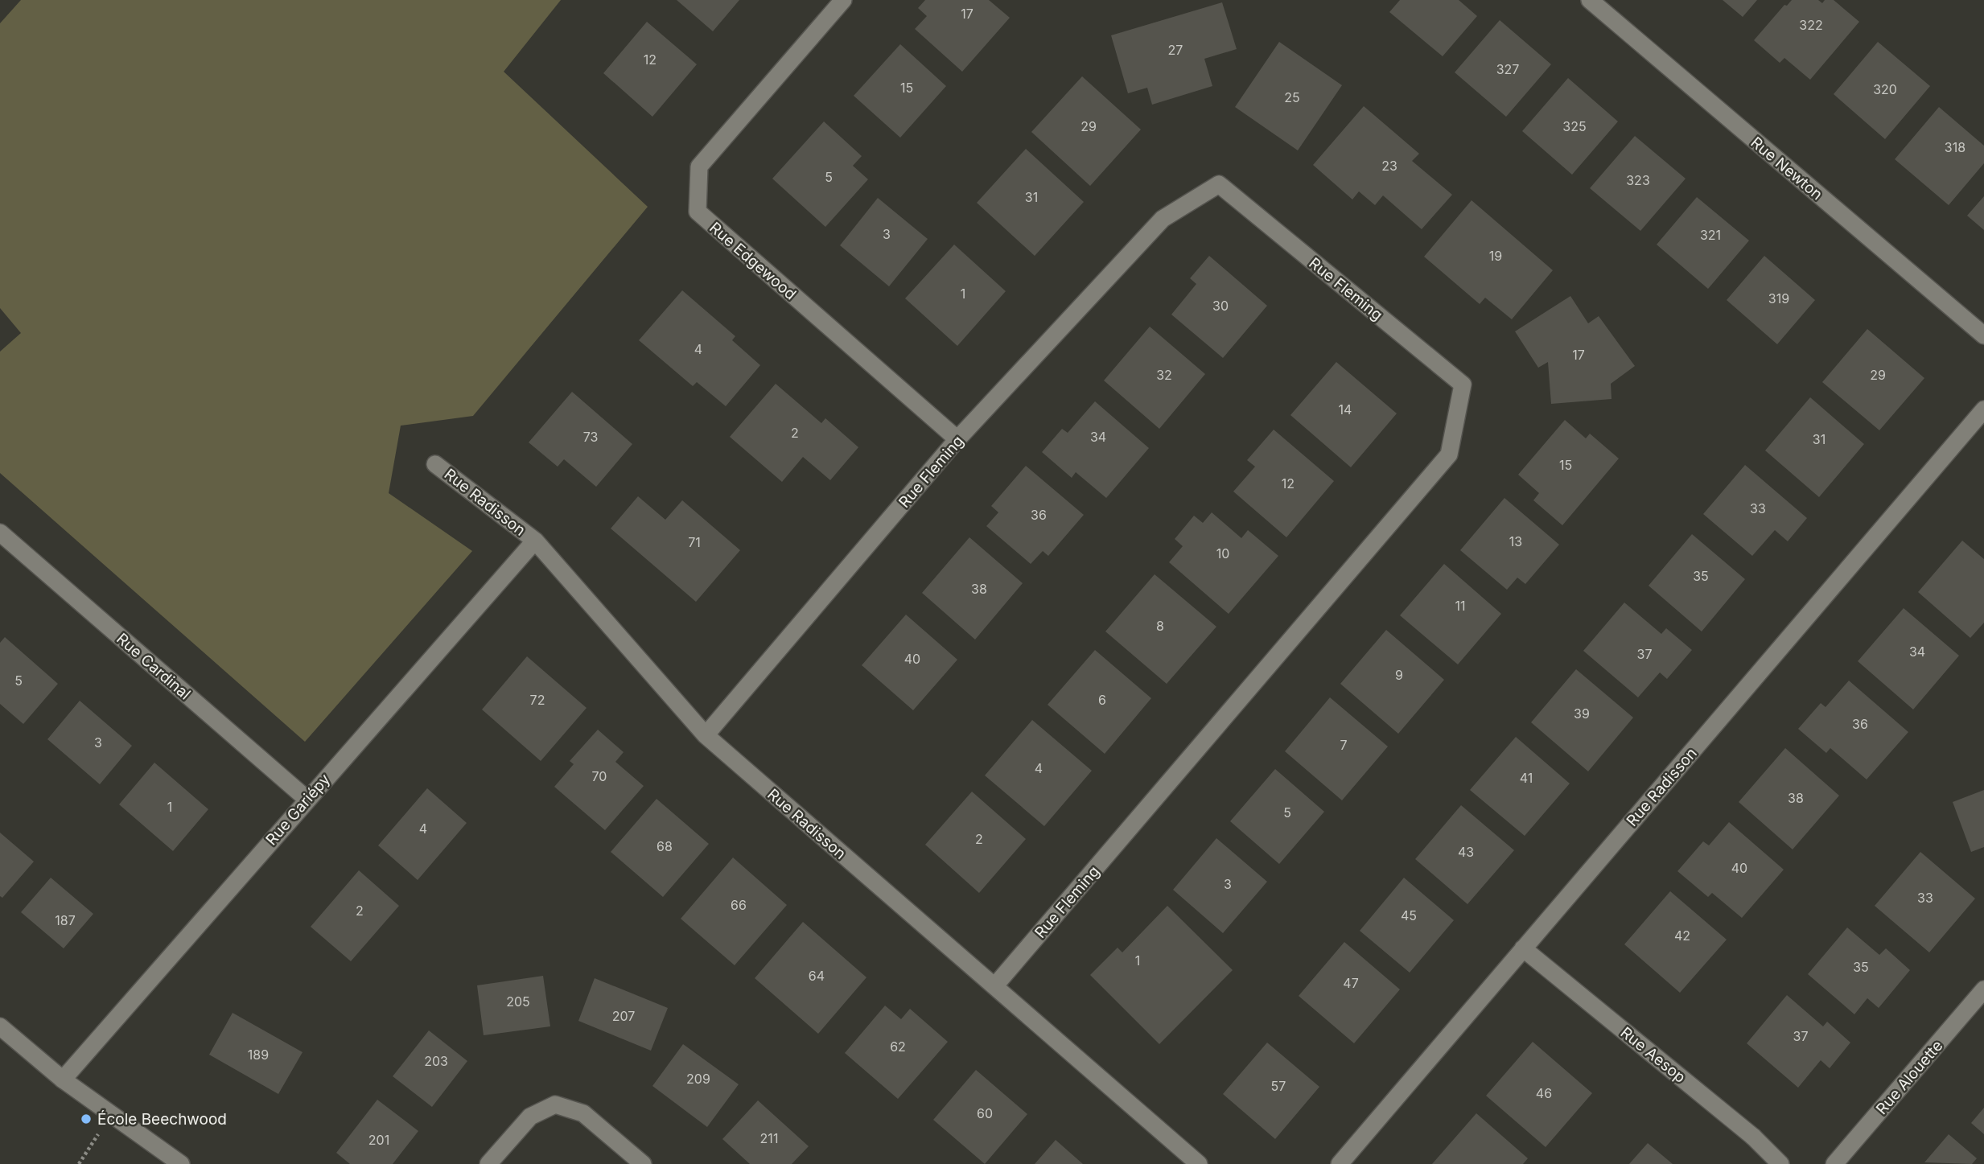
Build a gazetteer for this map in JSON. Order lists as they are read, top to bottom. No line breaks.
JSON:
{"streets":{"street":["Rue Newton","Rue Edgewood","Rue Fleming","Rue Radisson","Rue Cardinal","Rue Gariépy","Rue Aesop","Rue Alouette"]},"crossings":[["Rue Edgewood","Rue Fleming"],["Rue Fleming","Rue Radisson"],["Rue Radisson","Rue Gariépy"],["Rue Radisson","Rue Aesop"],["Rue Cardinal","Rue Gariépy"]],"places":["École Beechwood"],"house_numbers":["17","322","27","12","327","15","320","25","29","325","318","23","5","323","31","3","321","19","1","319","30","4","17","32","29","14","2","73","34","31","15","12","33","36","13","71","10","35","38","11","8","34","37","40","9","5","72","6","39","36","3","7","4","70","41","38","1","5","4","2","68","43","40","3","33","66","2","45","187","42","1","35","64","47","205","207","37","62","189","203","209","57","46","60","211","201"]}
